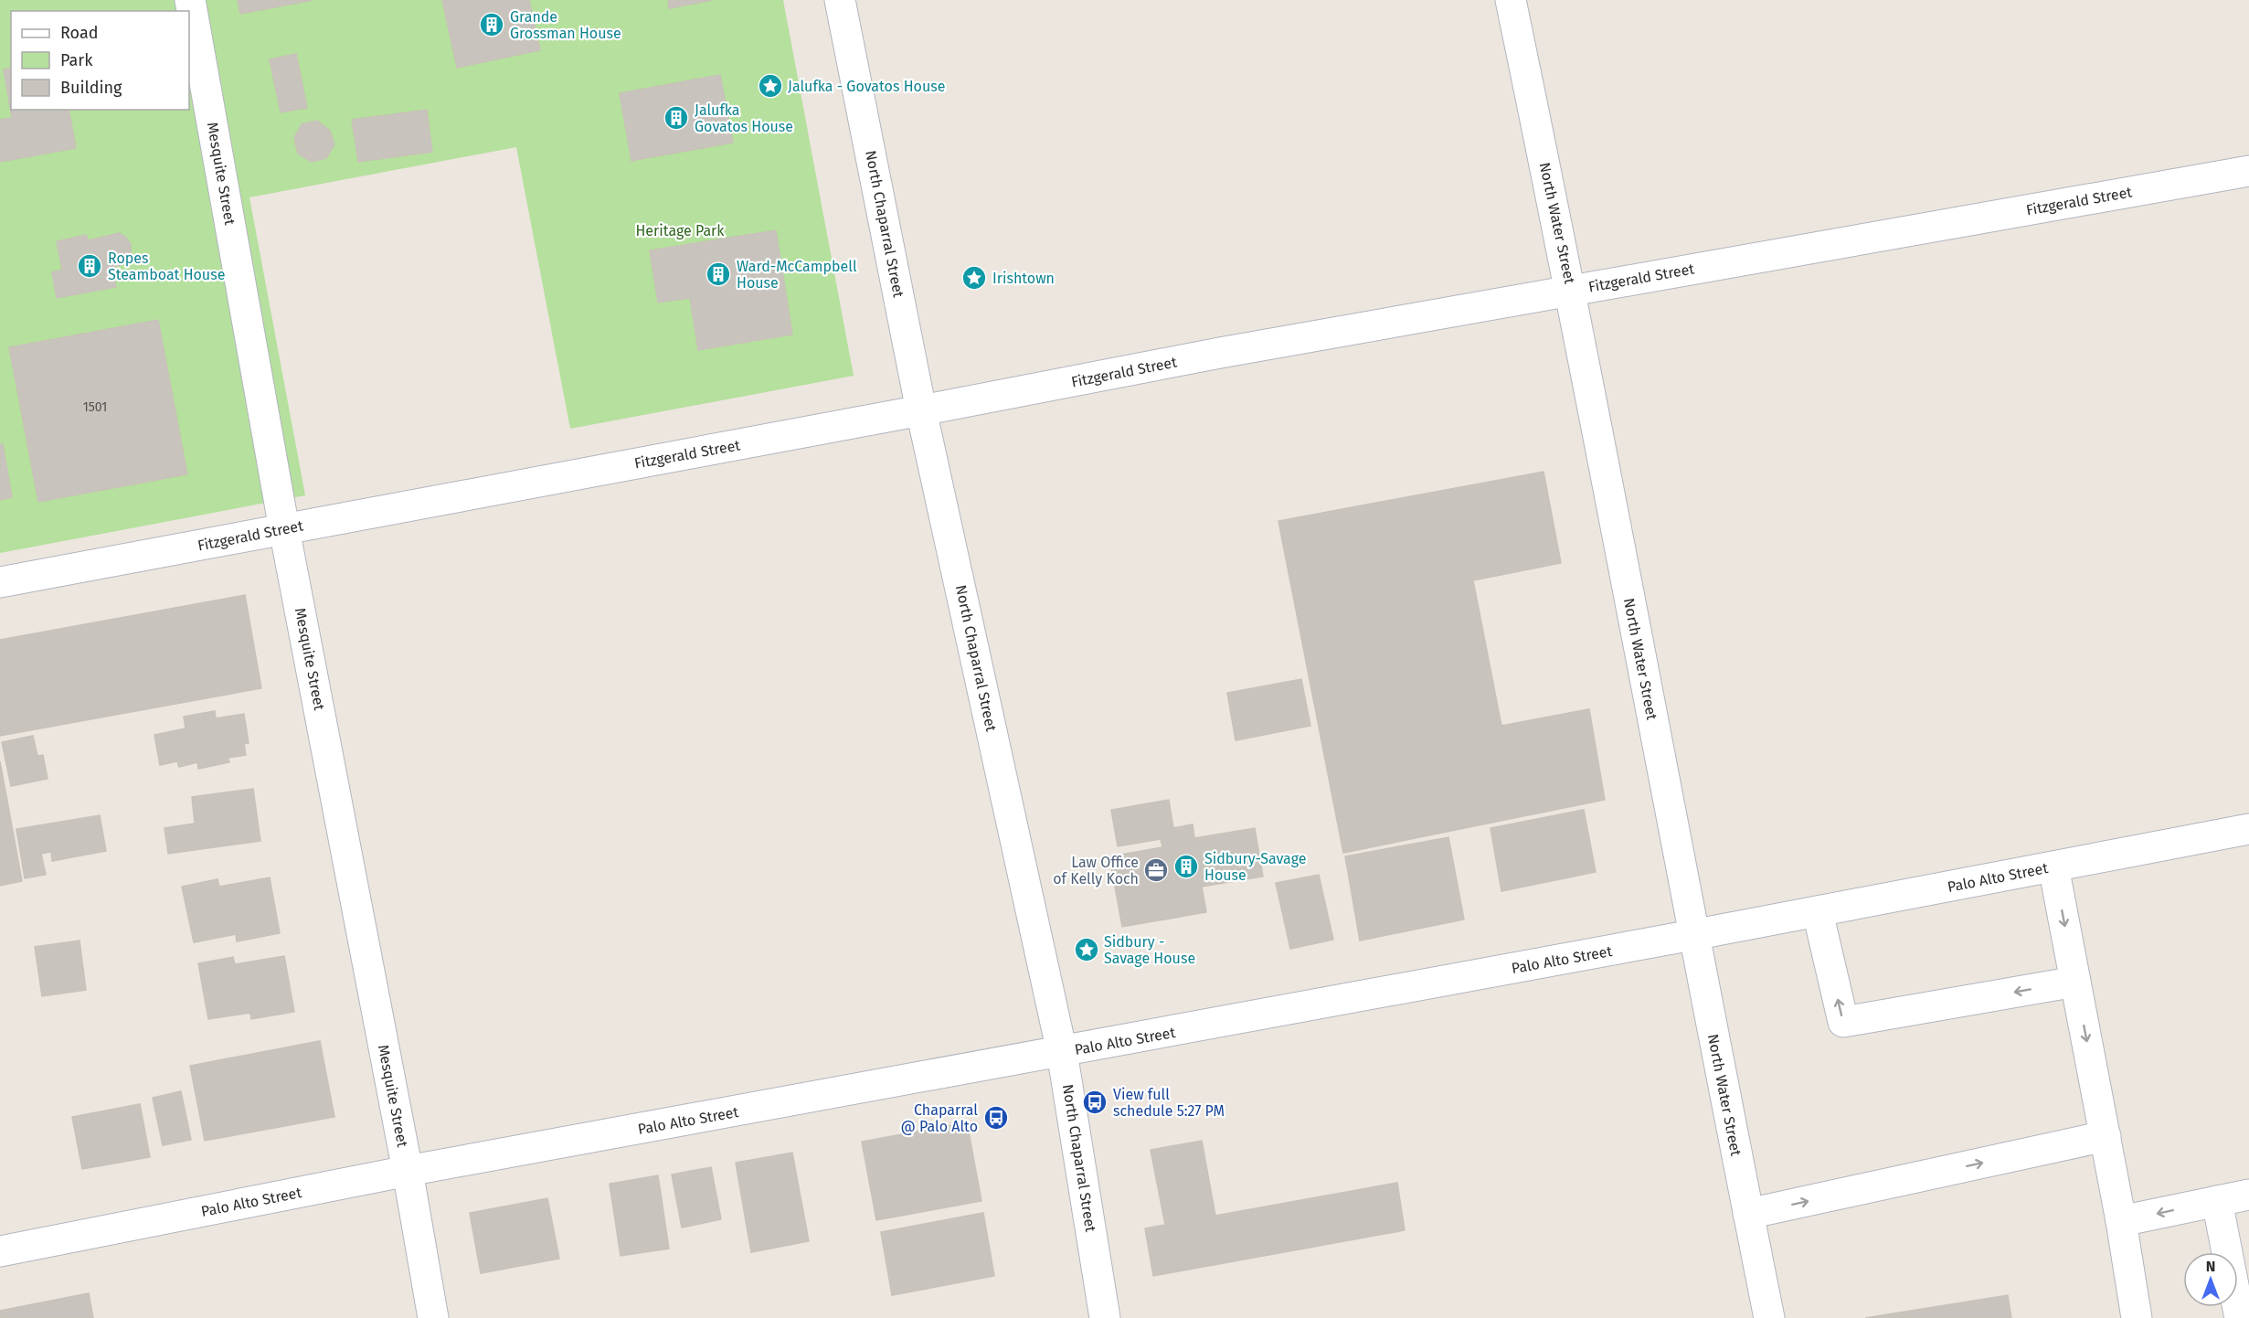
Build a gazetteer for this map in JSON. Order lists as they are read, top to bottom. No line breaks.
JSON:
{"streets":{"street":["Mesquite Street","Fitzgerald Street","North Water Street","North Chaparral Street","Palo Alto Street"]},"crossings":[["Mesquite Street","Fitzgerald Street"],["Mesquite Street","Palo Alto Street"],["Fitzgerald Street","North Water Street"],["Fitzgerald Street","North Chaparral Street"],["North Water Street","Palo Alto Street"],["North Chaparral Street","Palo Alto Street"]],"parks":["Heritage Park"],"places":{"building":["Grande Grossman House","Jalufka Govatos House","Ropes Steamboat House","Ward-McCampbell House","Sidbury-Savage House"],"place":["Jalufka - Govatos House","Irishtown","Sidbury - Savage House"],"office":["Law Office of Kelly Koch"],"bus stop":["View full schedule 5:27 PM","Chaparral @ Palo Alto"]},"house_numbers":["1501"],"legend":["Road","Park","Building"],"north":"top"}
